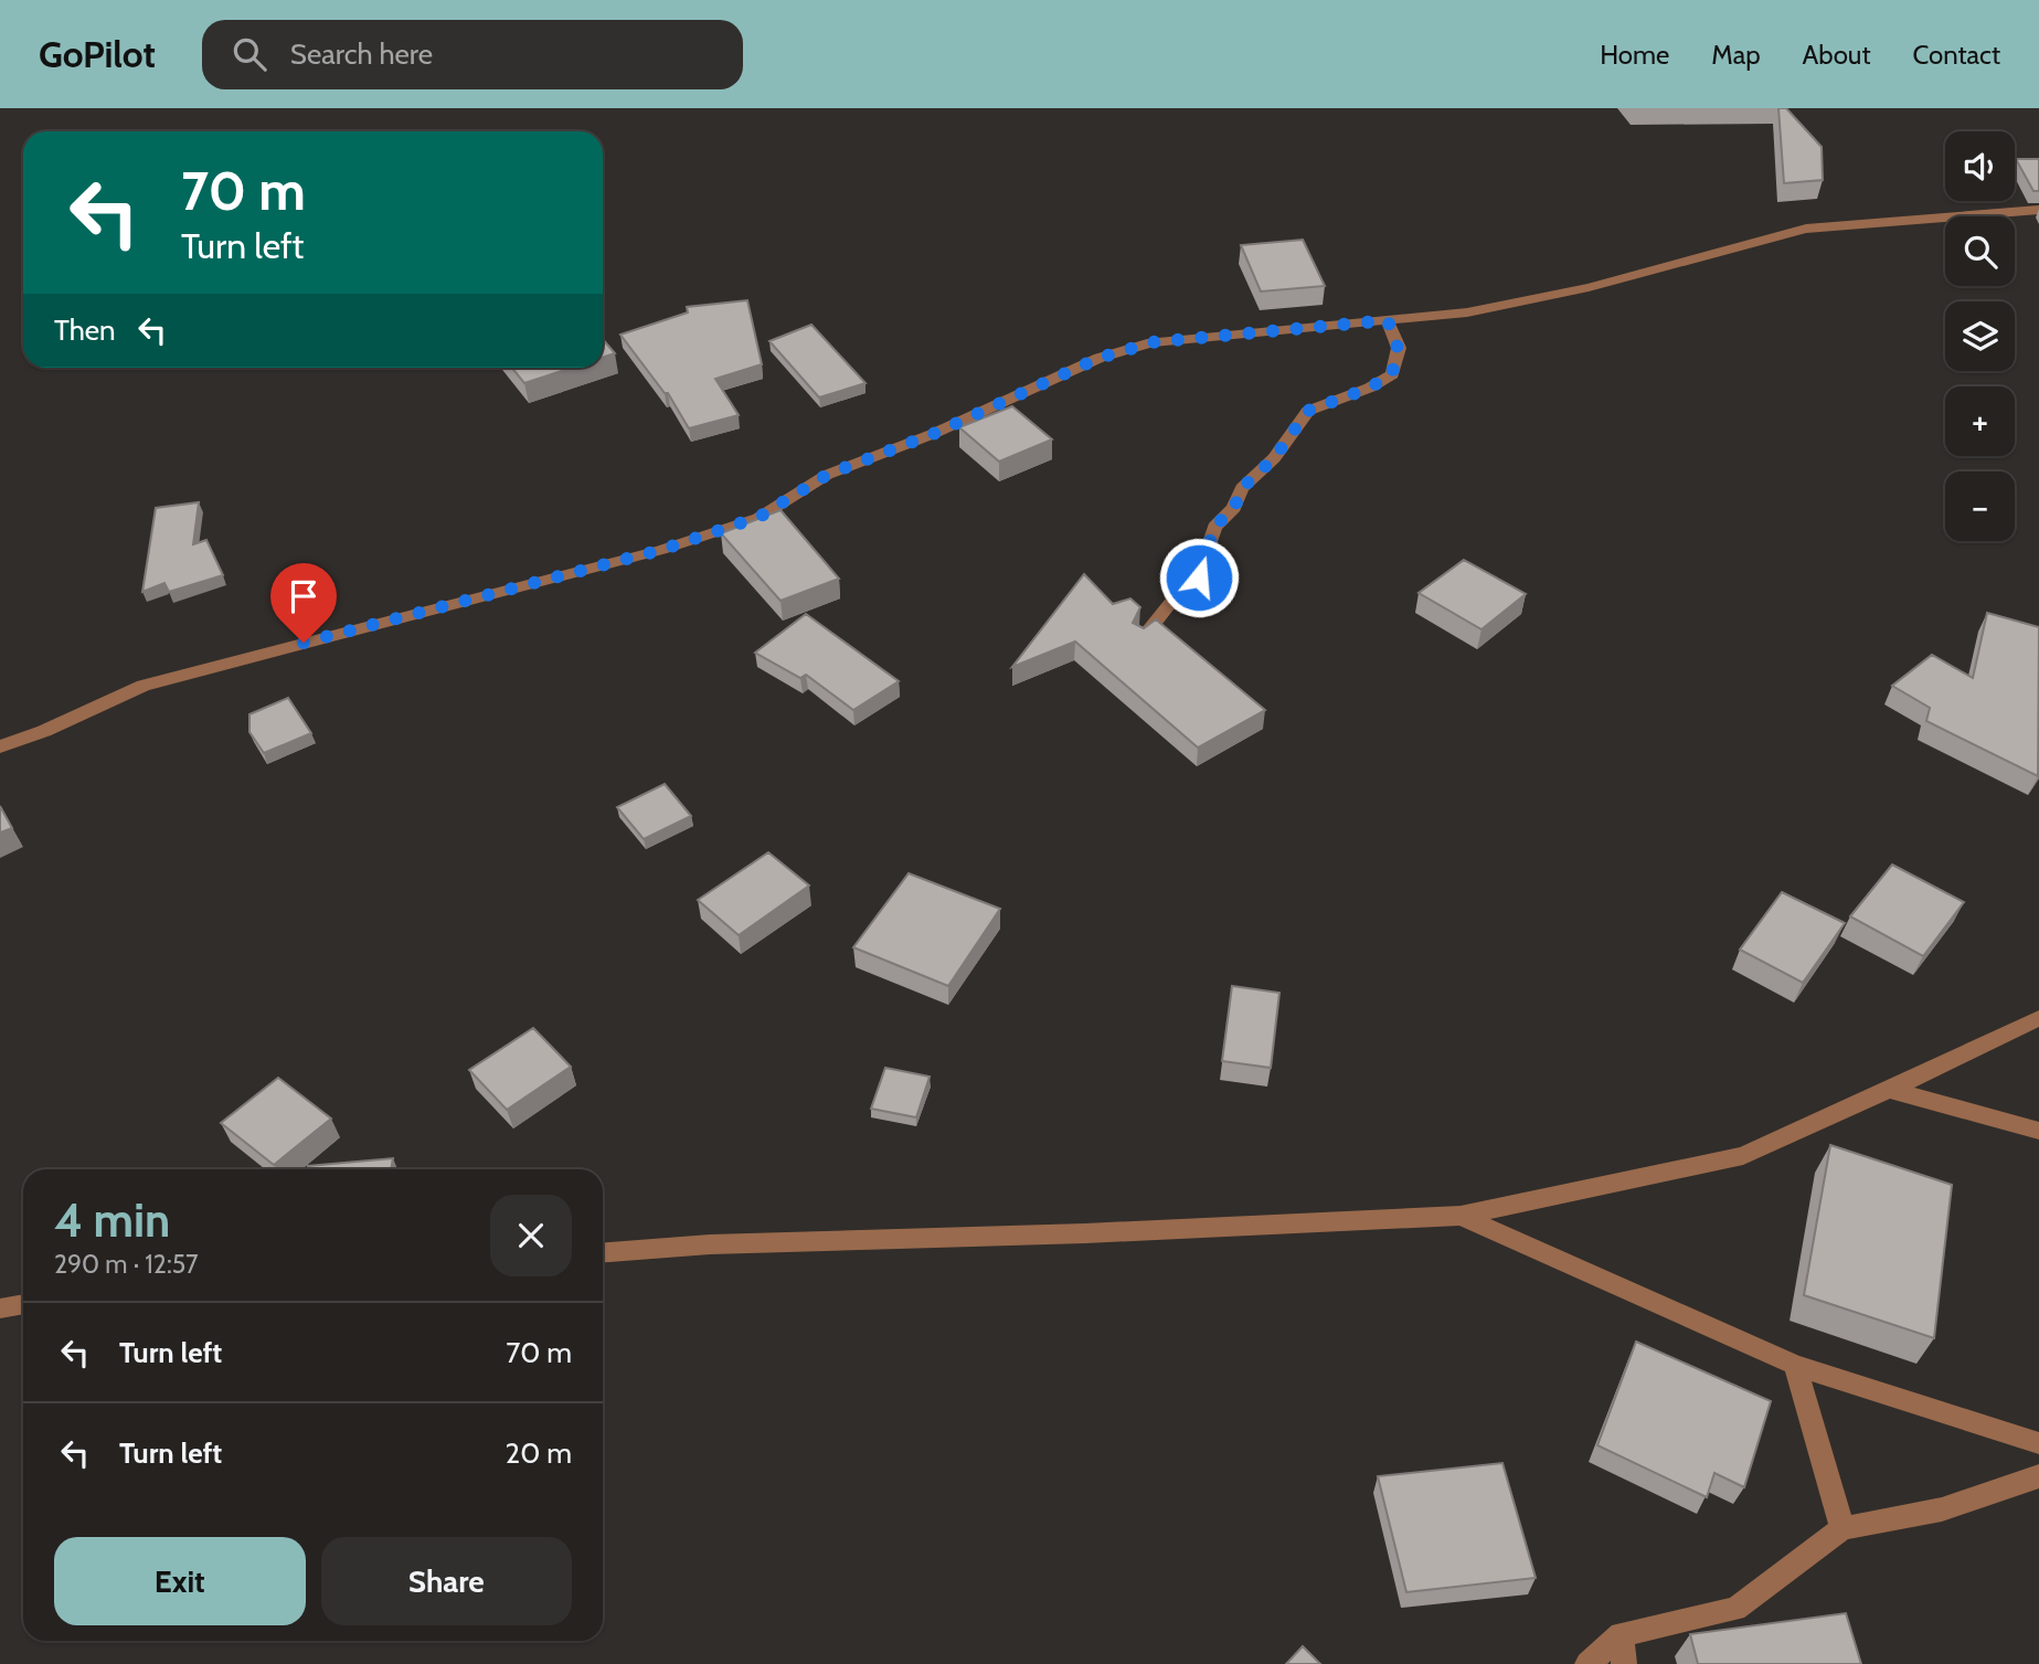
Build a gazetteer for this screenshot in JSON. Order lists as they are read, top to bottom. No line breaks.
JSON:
{"page":{"header":"GoPilot","search":"Search here","nav":["Home","Map","About","Contact"],"map_buttons":["+","−"],"turn":["70 m","Turn left"],"then":"Then","heading":["4 min","290 m · 12:57"],"list":[{"name":"Turn left","value":"70 m"},{"name":"Turn left","value":"20 m"}],"buttons":["Exit","Share"]}}
